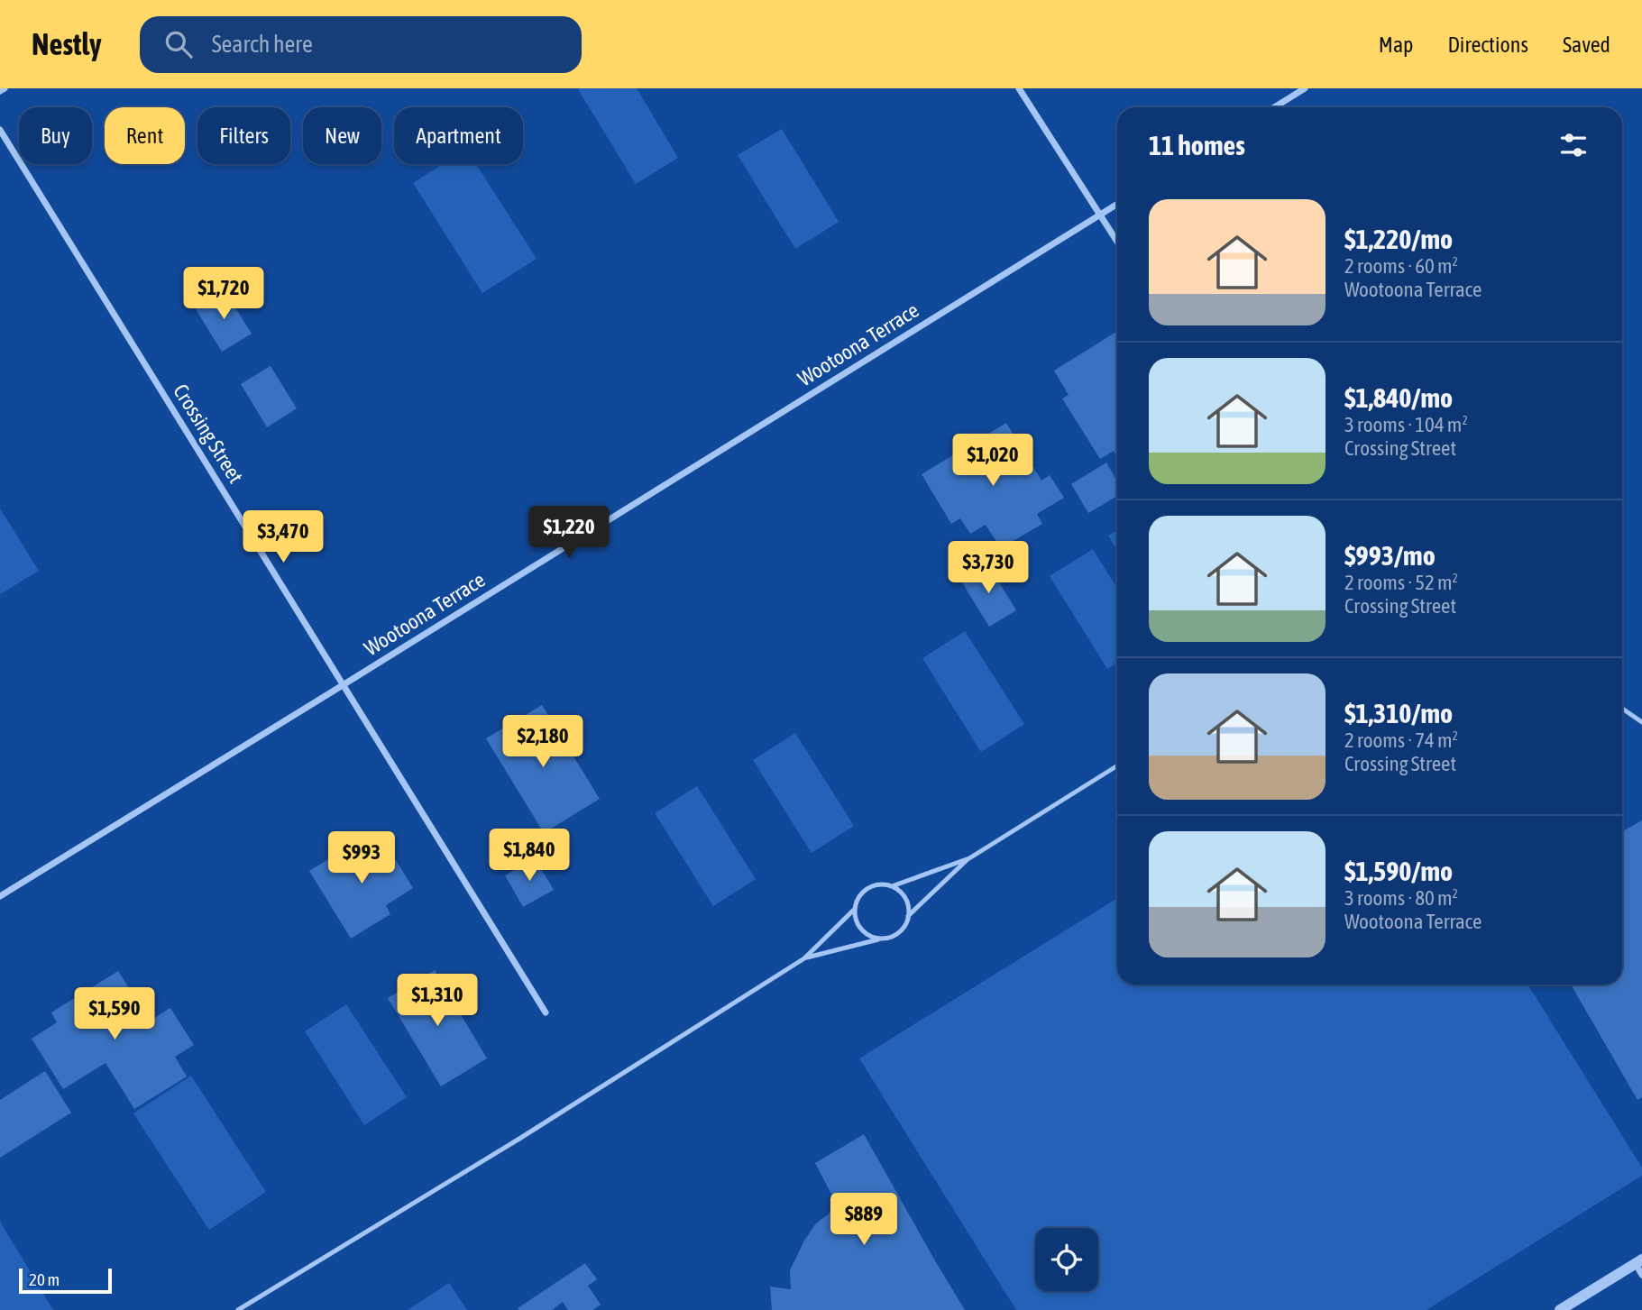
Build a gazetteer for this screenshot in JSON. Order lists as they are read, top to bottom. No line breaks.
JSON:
{"streets":{"street":["Wootoona Terrace","Crossing Street"]},"crossings":[["Wootoona Terrace","Crossing Street"]],"scale_bar":"20 m","page":{"header":"Nestly","search":"Search here","nav":["Map","Directions","Saved"],"chip":["Buy","Rent","Filters","New","Apartment"],"heading":"11 homes","list":[{"name":"$1,220/mo","note":"2 rooms · 60 m² · Wootoona Terrace"},{"name":"$1,840/mo","note":"3 rooms · 104 m² · Crossing Street"},{"name":"$993/mo","note":"2 rooms · 52 m² · Crossing Street"},{"name":"$1,310/mo","note":"2 rooms · 74 m² · Crossing Street"},{"name":"$1,590/mo","note":"3 rooms · 80 m² · Wootoona Terrace"}],"price":["$1,720","$1,020","$1,220","$3,470","$3,730","$2,180","$1,840","$993","$1,310","$1,590","$889"],"scale":"20 m"}}
